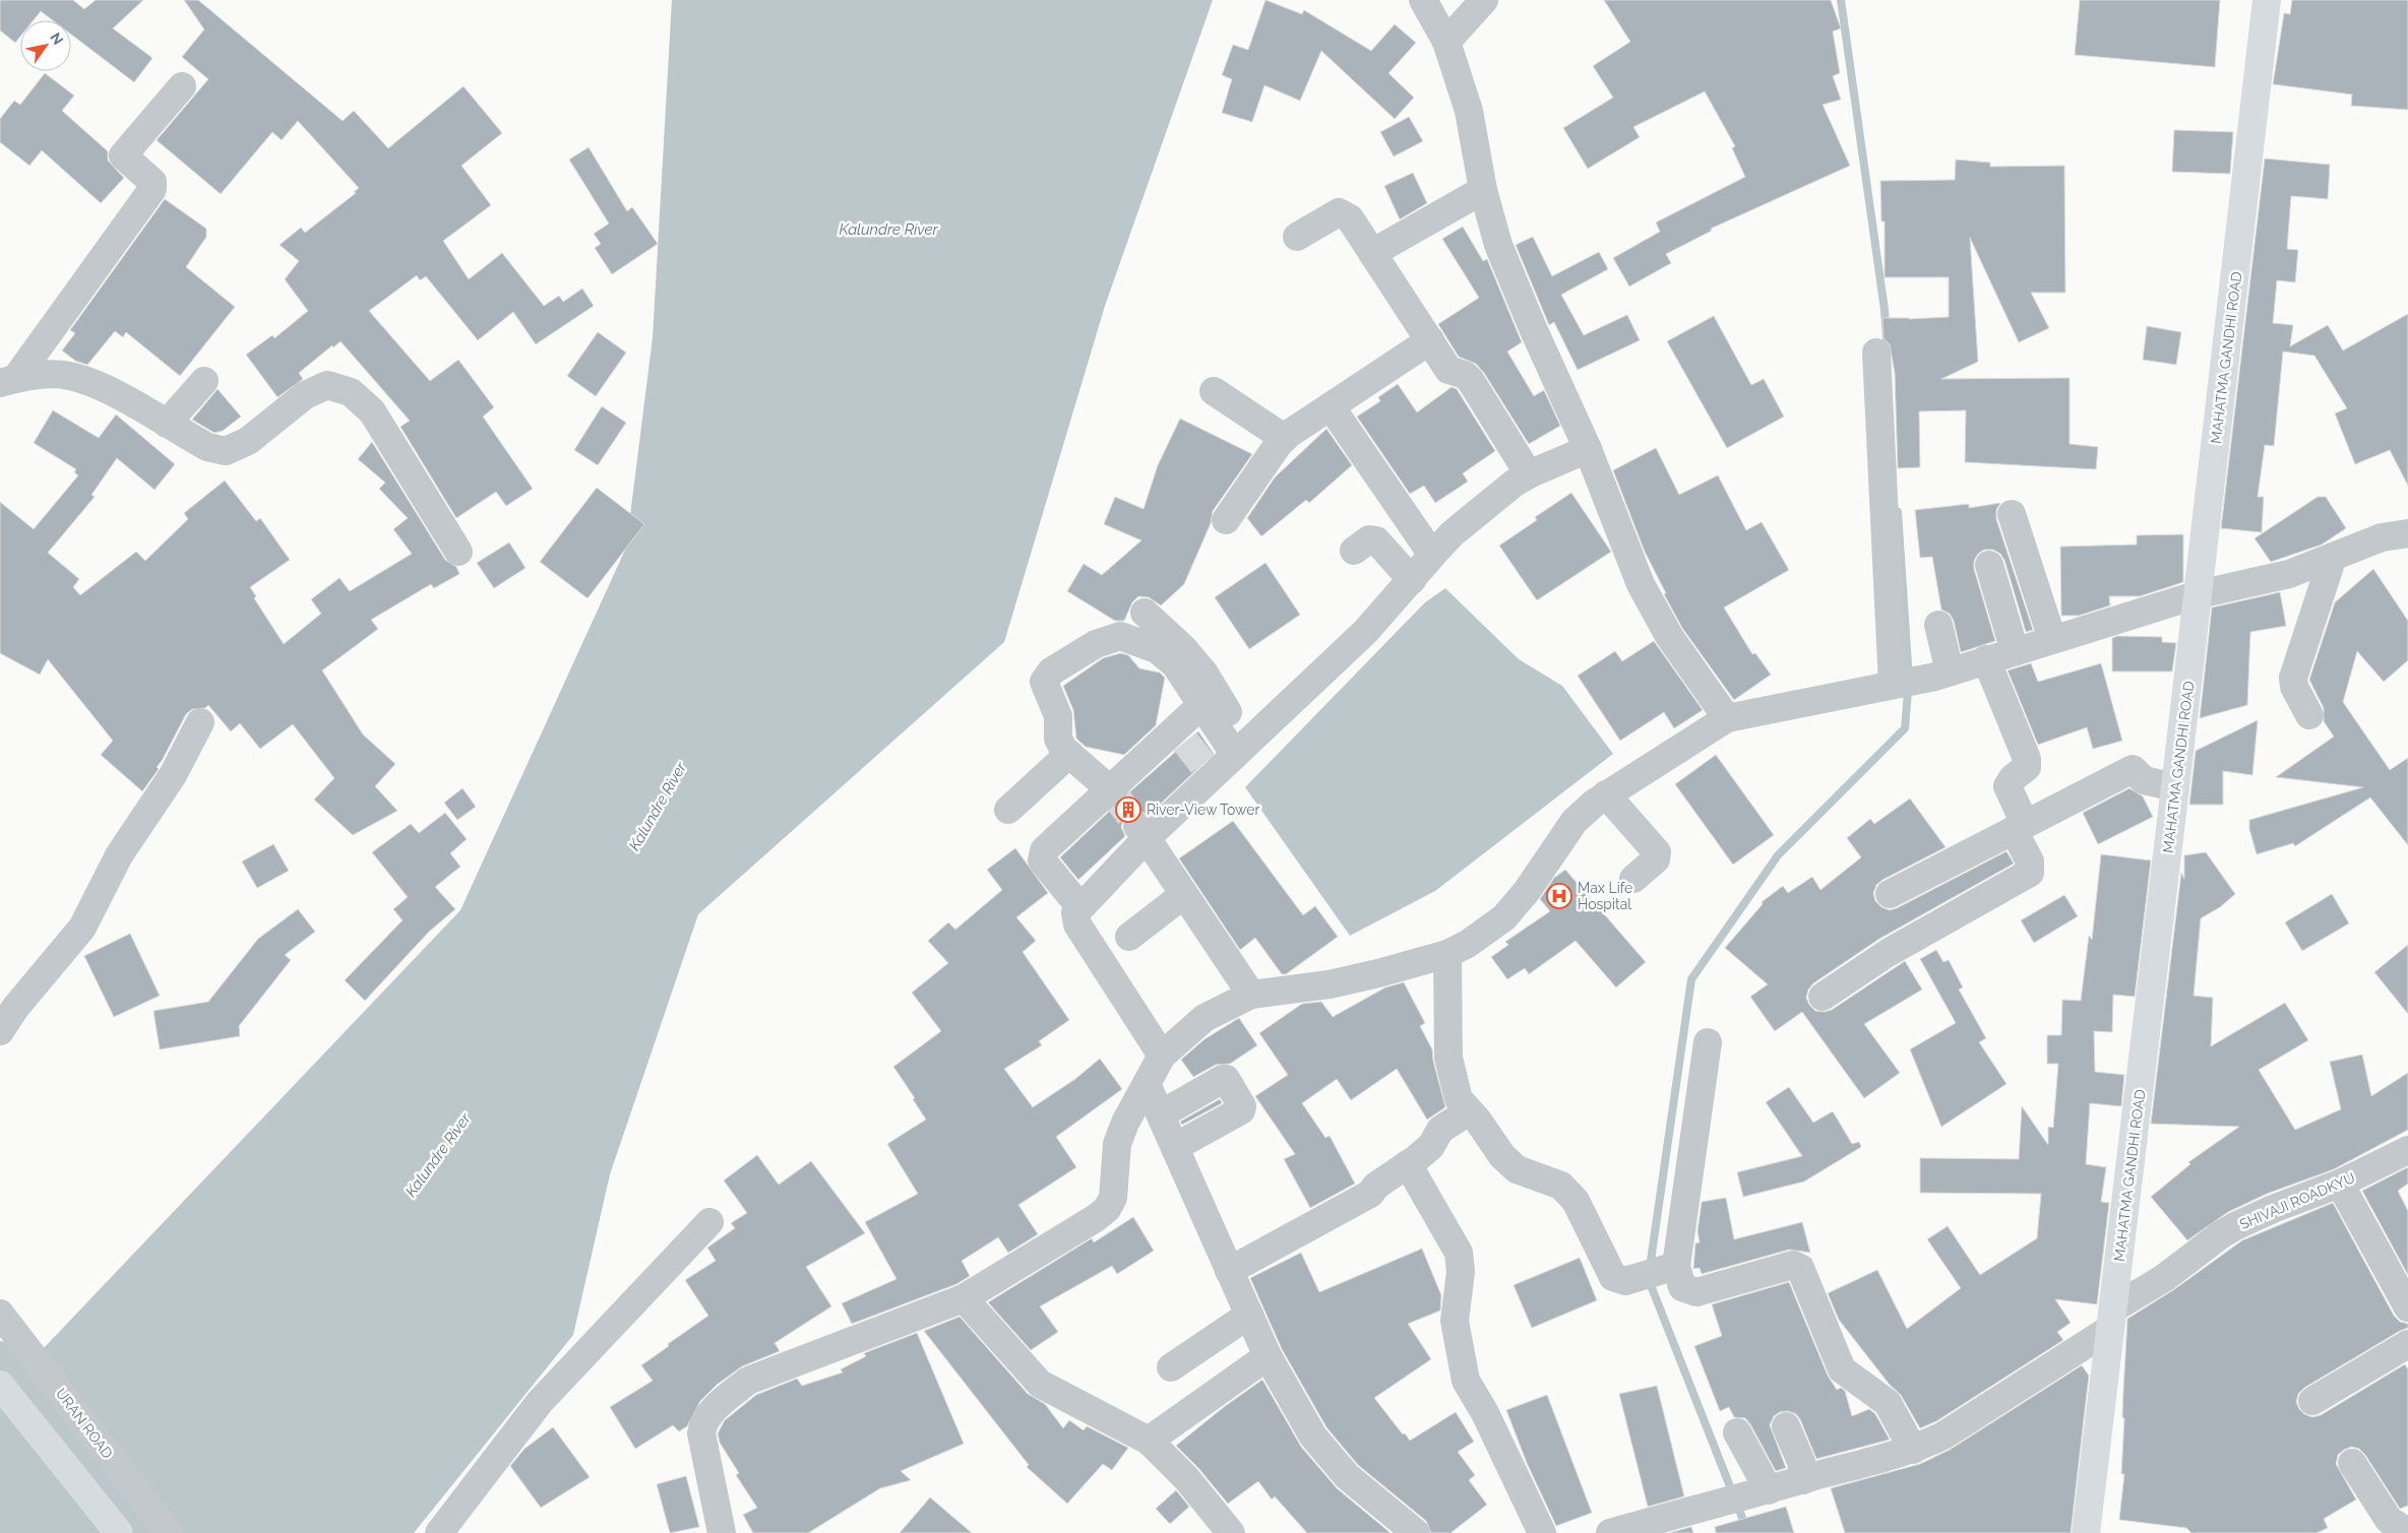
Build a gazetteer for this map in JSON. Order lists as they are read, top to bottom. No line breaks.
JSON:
{"streets":{"main road":["MAHATMA GANDHI ROAD"],"street":["SHIVAJI ROADKYU","URAN ROAD"]},"crossings":[["MAHATMA GANDHI ROAD","SHIVAJI ROADKYU"]],"water":["Kalundre River"],"places":{"building":["River-View Tower"],"hospital":["Max Life Hospital"]},"north":"top right"}
